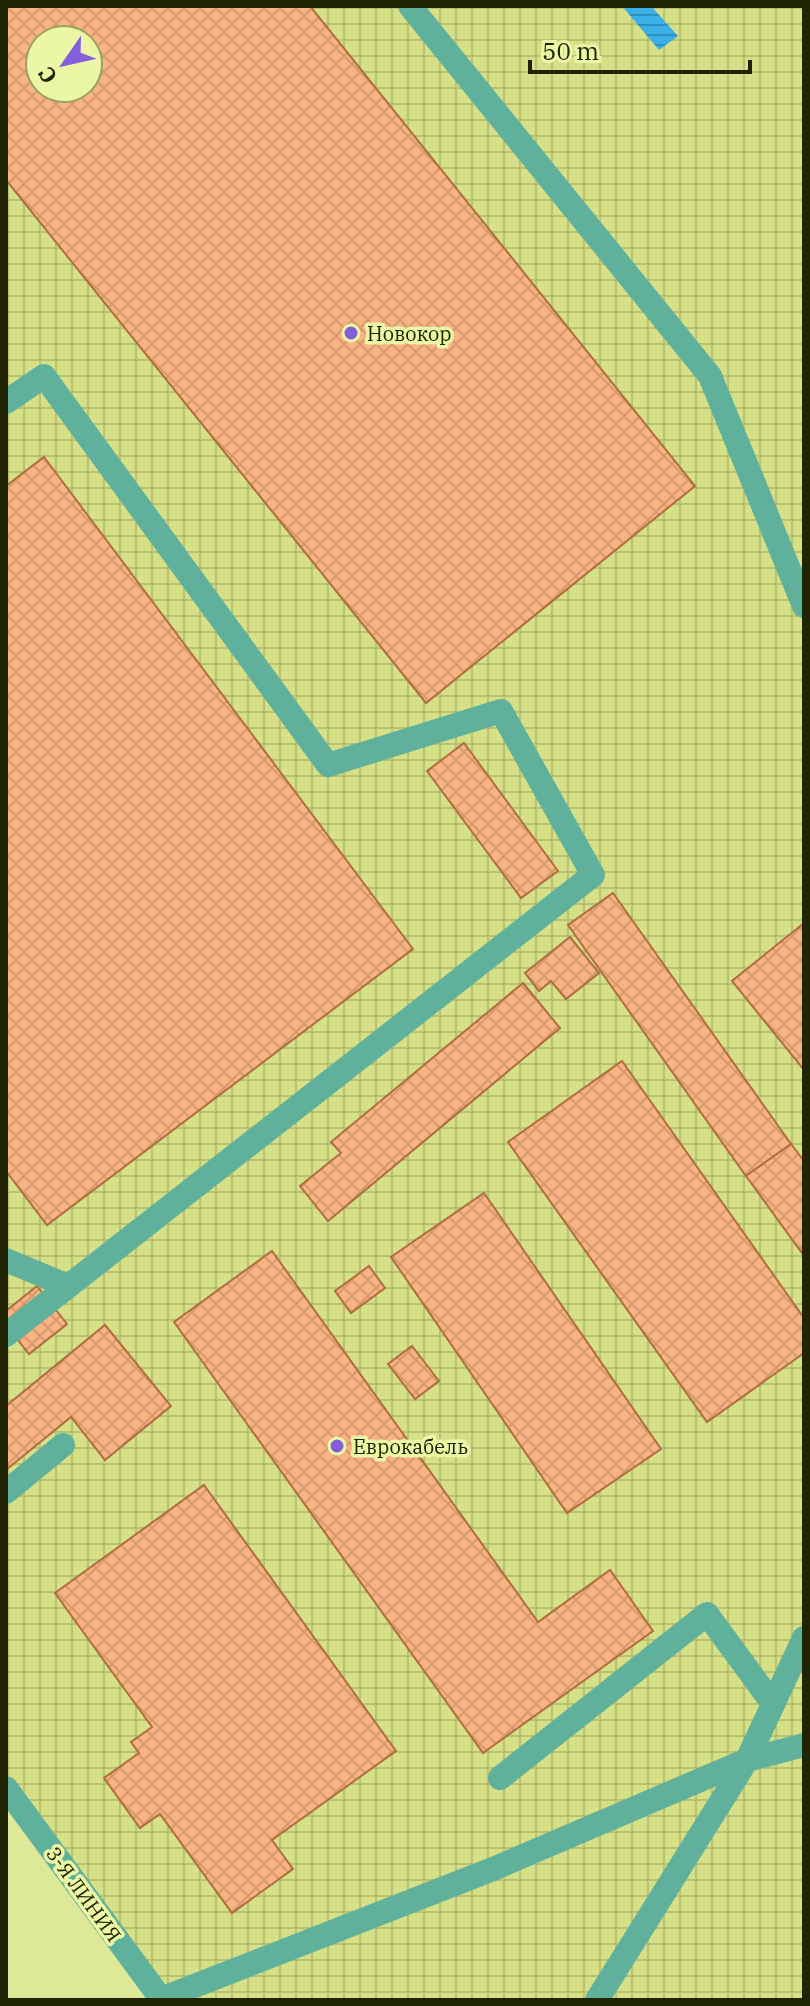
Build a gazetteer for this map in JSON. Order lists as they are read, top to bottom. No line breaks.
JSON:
{"streets":{"street":["3-Я ЛИНИЯ"]},"places":["Новокор","Еврокабель"],"scale_bar":"50 m","north":"bottom left"}
